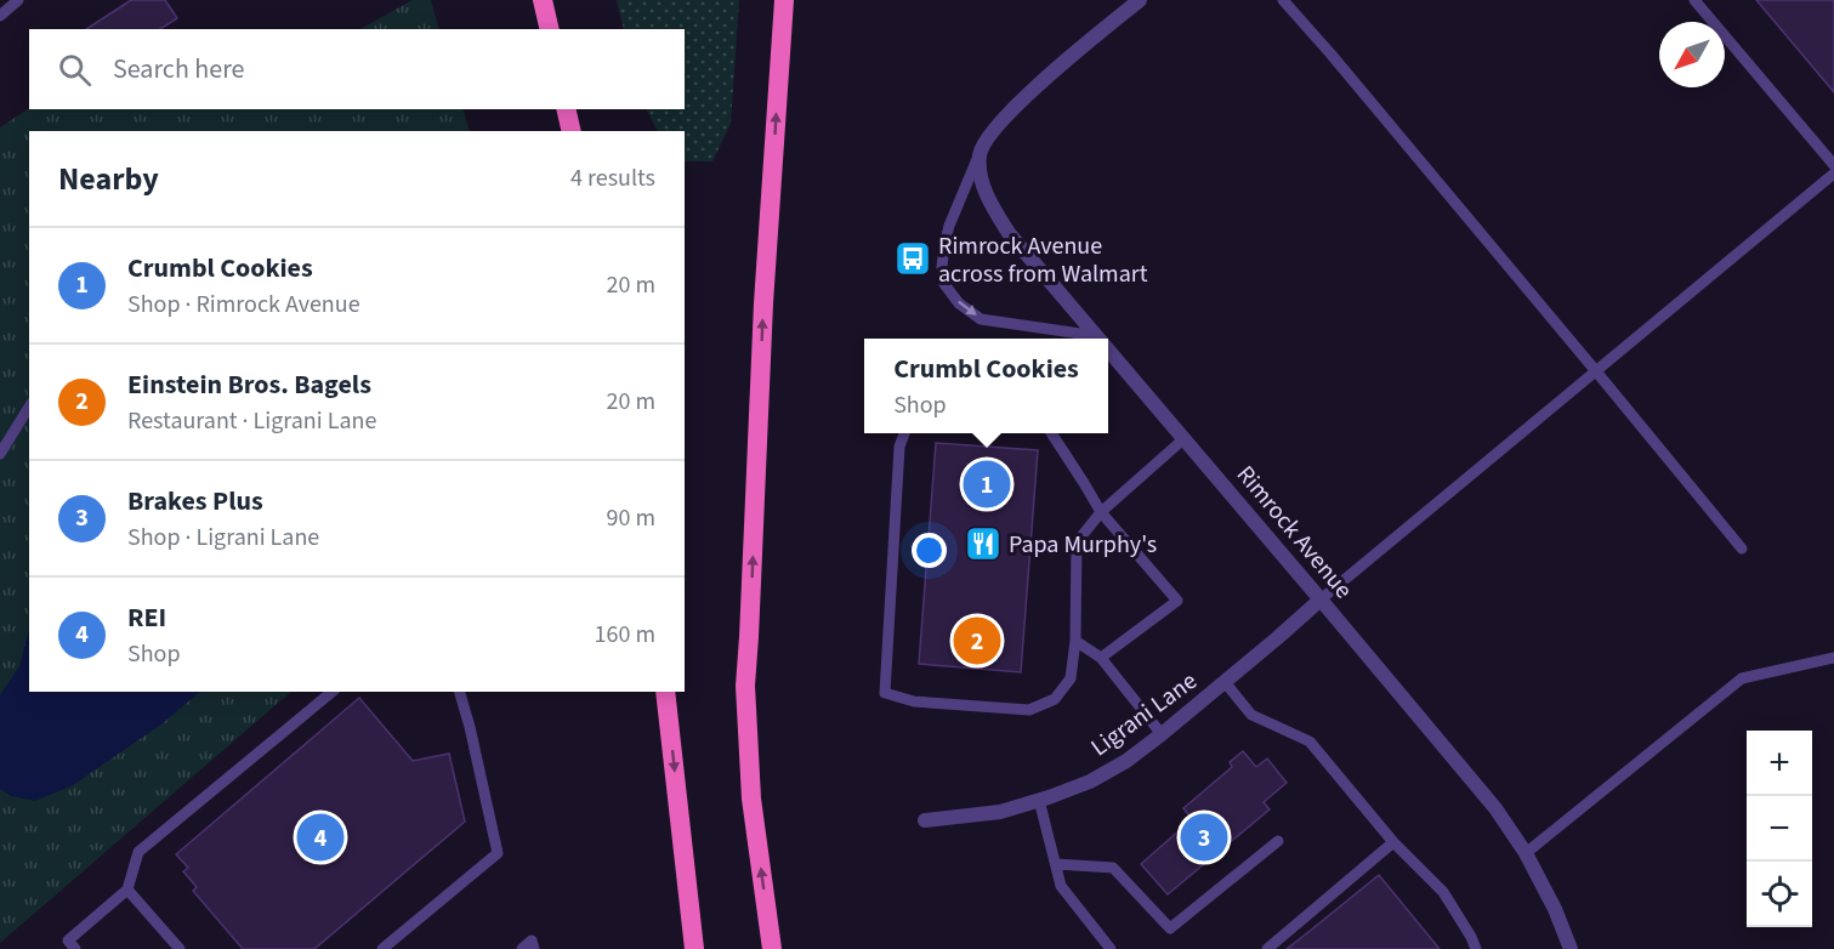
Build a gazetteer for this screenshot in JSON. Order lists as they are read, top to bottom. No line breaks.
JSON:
{"streets":{"street":["Rimrock Avenue","Ligrani Lane"]},"crossings":[["Rimrock Avenue","Ligrani Lane"]],"places":{"bus stop":["Rimrock Avenue across from Walmart"],"restaurant":["Papa Murphy's"]},"north":"bottom left","page":{"search":"Search here","heading":["Nearby","4 results"],"list":[{"mark":"1","name":"Crumbl Cookies","note":"Shop · Rimrock Avenue","value":"20 m"},{"mark":"2","name":"Einstein Bros. Bagels","note":"Restaurant · Ligrani Lane","value":"20 m"},{"mark":"3","name":"Brakes Plus","note":"Shop · Ligrani Lane","value":"90 m"},{"mark":"4","name":"REI","note":"Shop","value":"160 m"}],"popup":["Crumbl Cookies","Shop"],"pins":["1","2","3","4"],"map_buttons":["+","−"]}}
